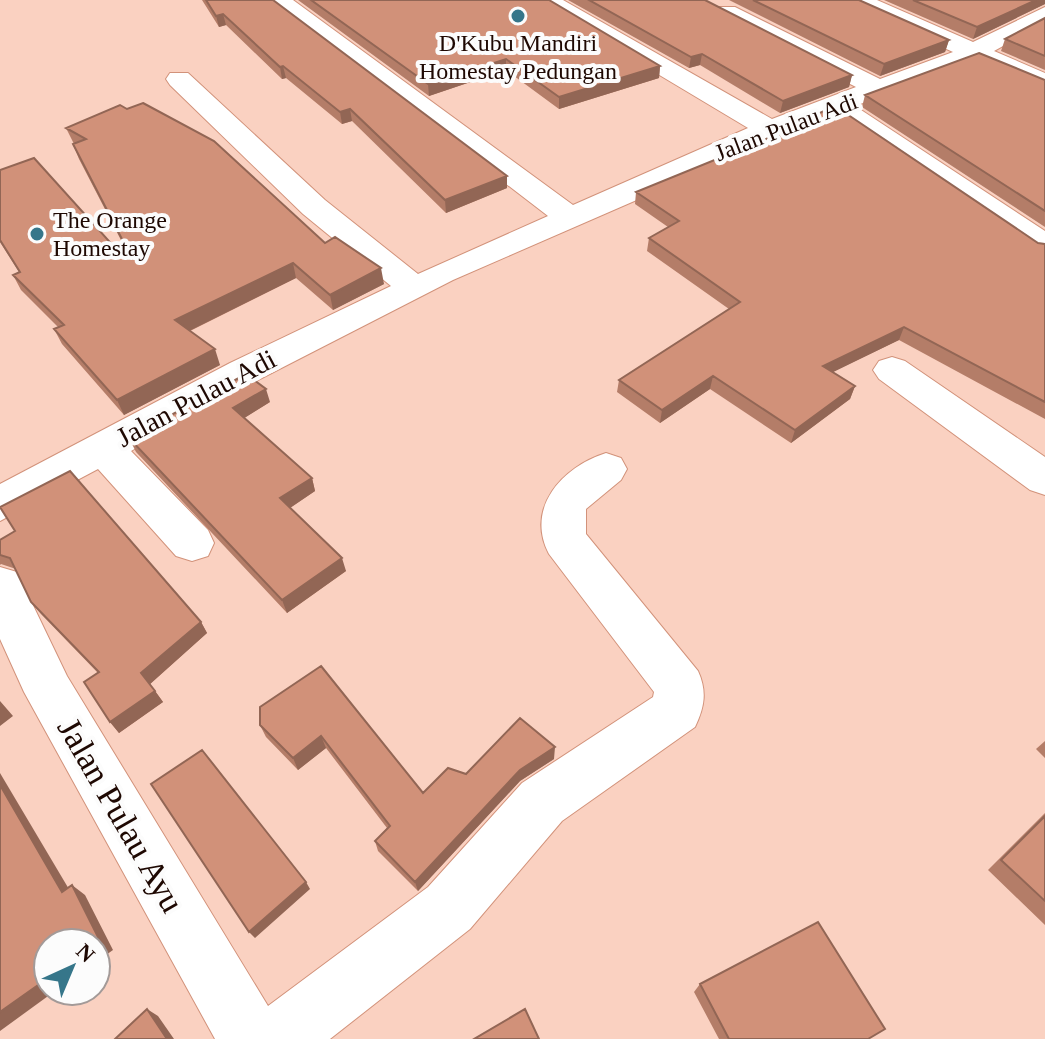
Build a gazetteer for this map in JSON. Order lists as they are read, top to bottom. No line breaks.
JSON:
{"streets":{"street":["Jalan Pulau Adi","Jalan Pulau Ayu"]},"places":["D'Kubu Mandiri Homestay Pedungan","The Orange Homestay"],"north":"top right"}
